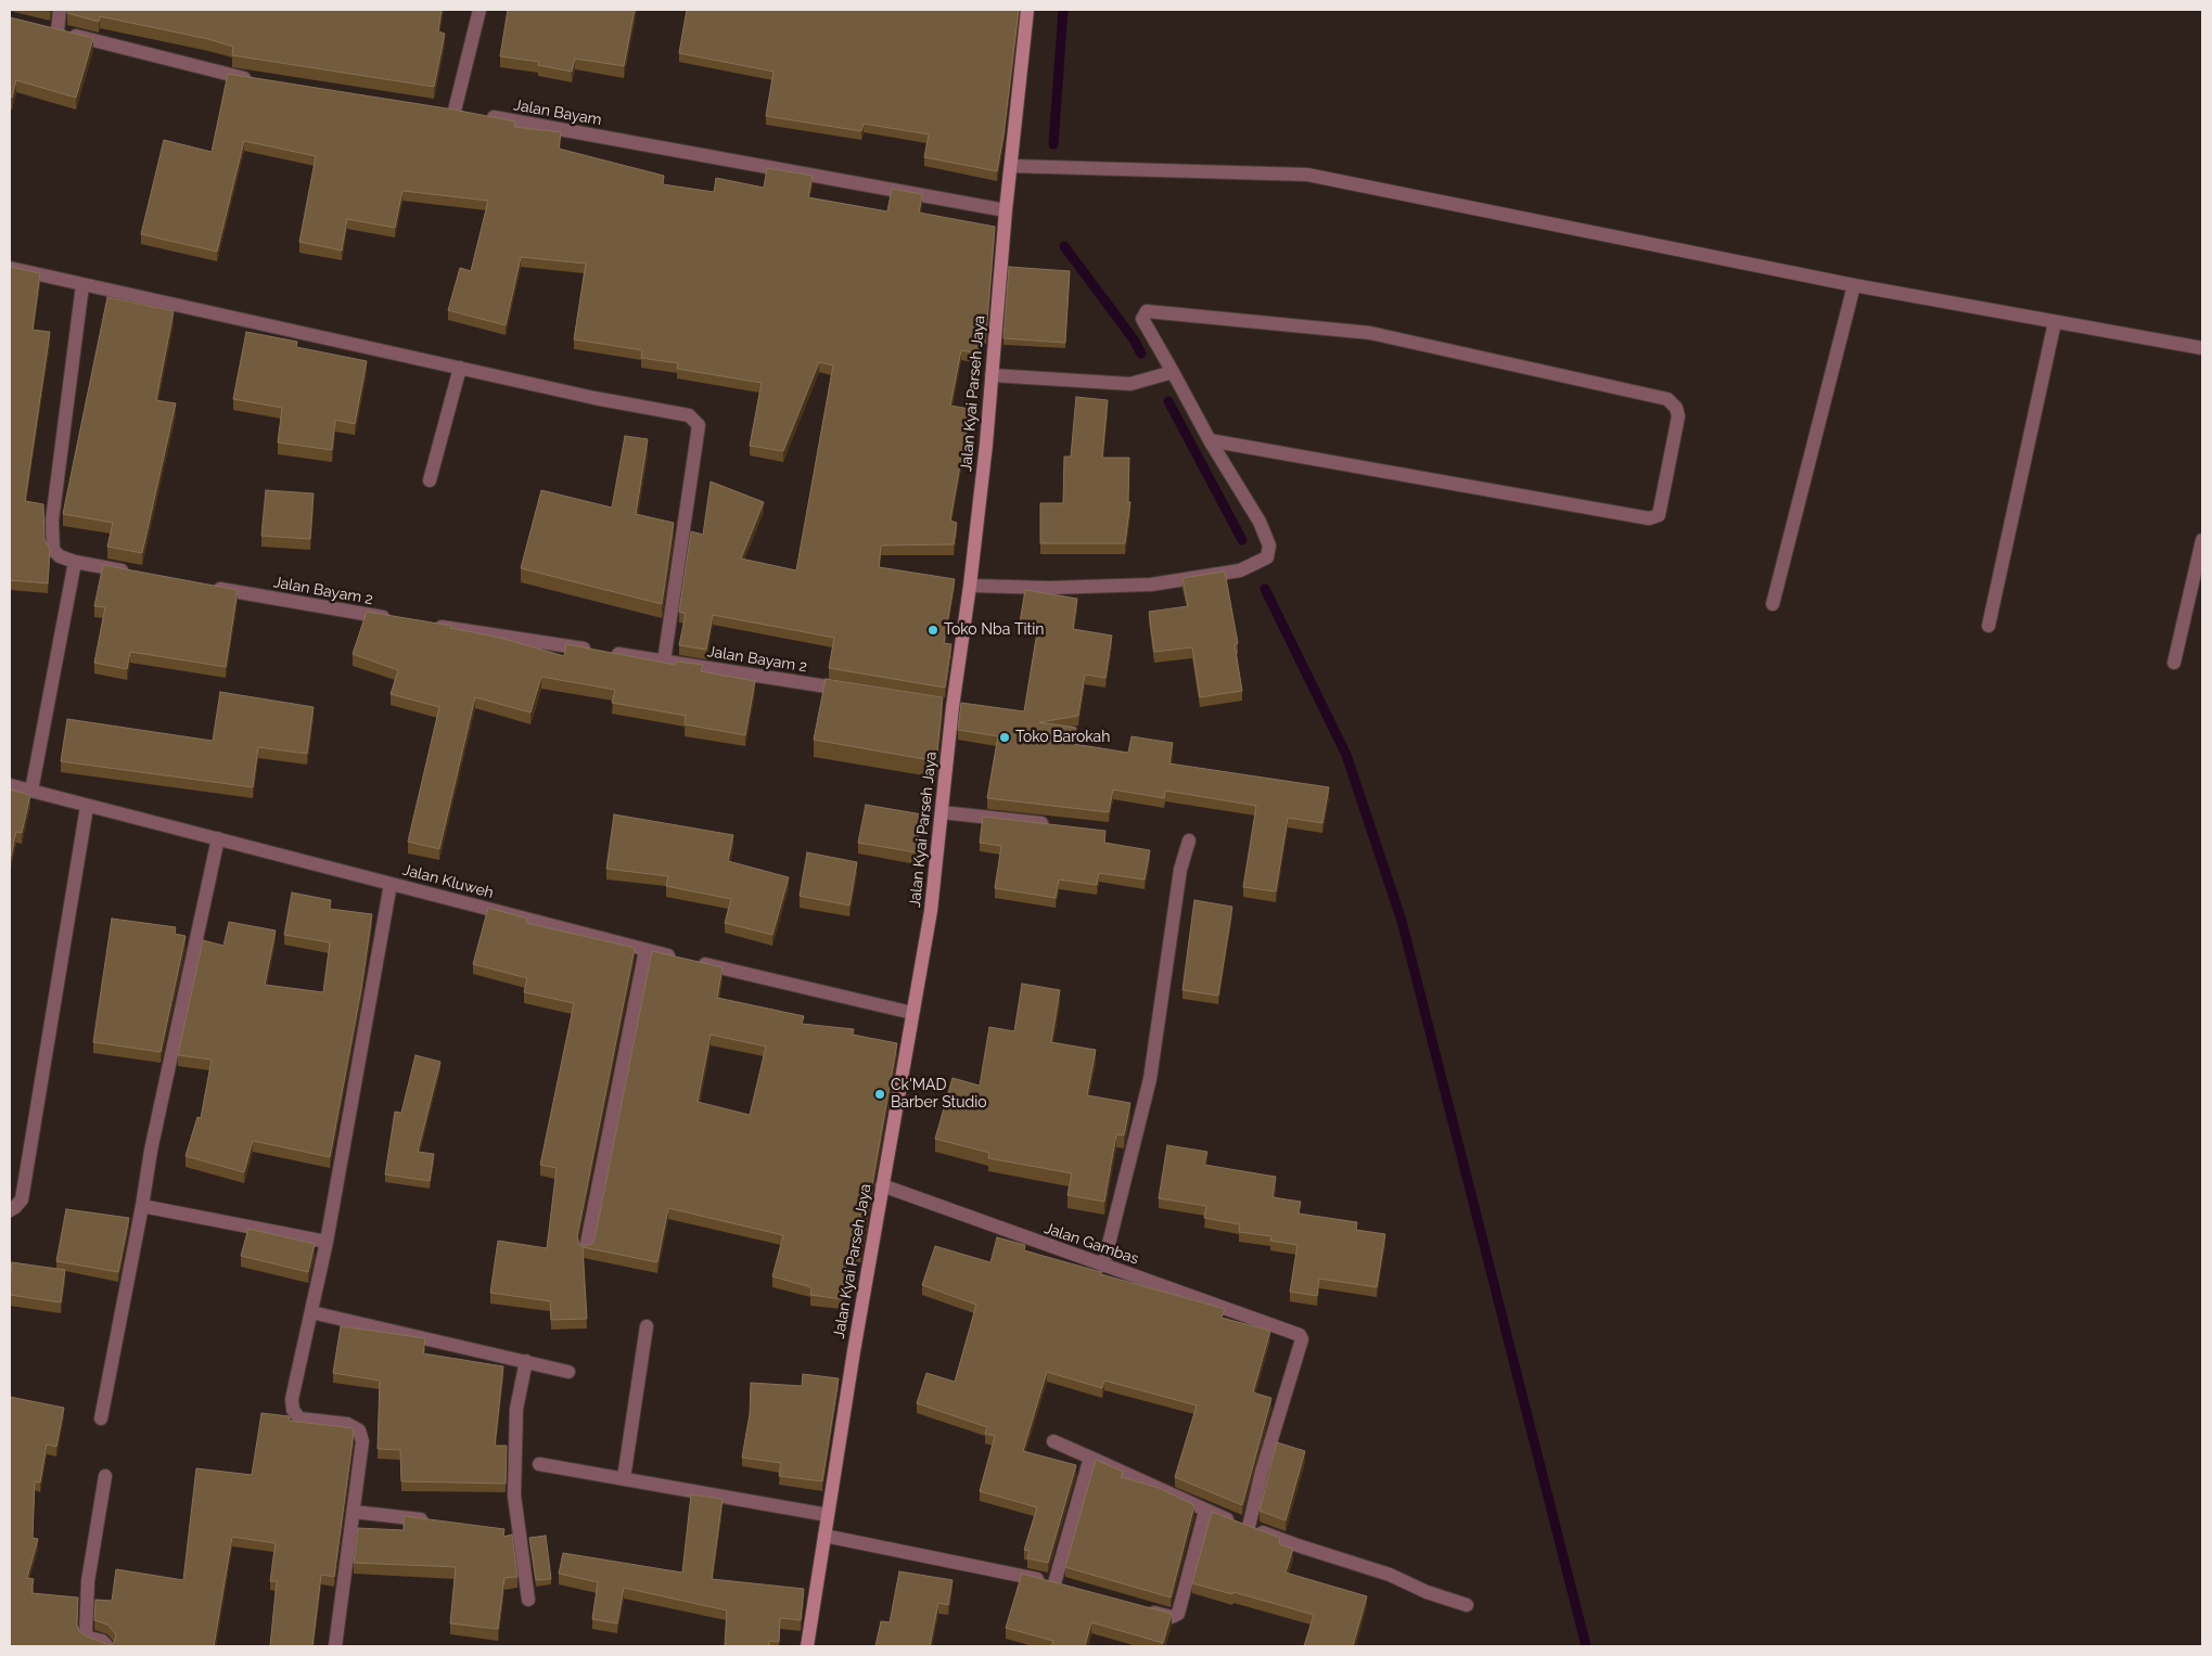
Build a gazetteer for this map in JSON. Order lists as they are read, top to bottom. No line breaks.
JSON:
{"streets":{"main road":["Jalan Kyai Parseh Jaya"],"street":["Jalan Bayam","Jalan Bayam 2","Jalan Kluweh","Jalan Gambas"]},"crossings":[["Jalan Bayam","Jalan Kyai Parseh Jaya"],["Jalan Kyai Parseh Jaya","Jalan Kluweh"],["Jalan Kyai Parseh Jaya","Jalan Gambas"]],"places":["Toko Nba Titin","Toko Barokah","Ck'MAD Barber Studio"]}
